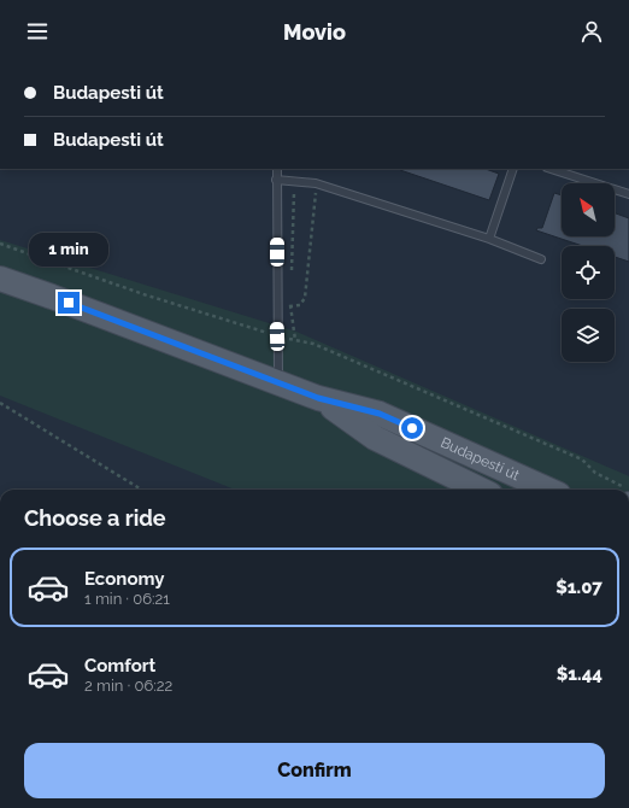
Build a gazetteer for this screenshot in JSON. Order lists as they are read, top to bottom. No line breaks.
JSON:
{"streets":{"main road":["Budapesti út"]},"north":"top left","page":{"header":"Movio","banner":["Budapesti út","Budapesti út"],"bubble":"1 min","heading":"Choose a ride","list":[{"name":"Economy","note":"1 min · 06:21","value":"$1.07"},{"name":"Comfort","note":"2 min · 06:22","value":"$1.44"}],"buttons":"Confirm"}}
